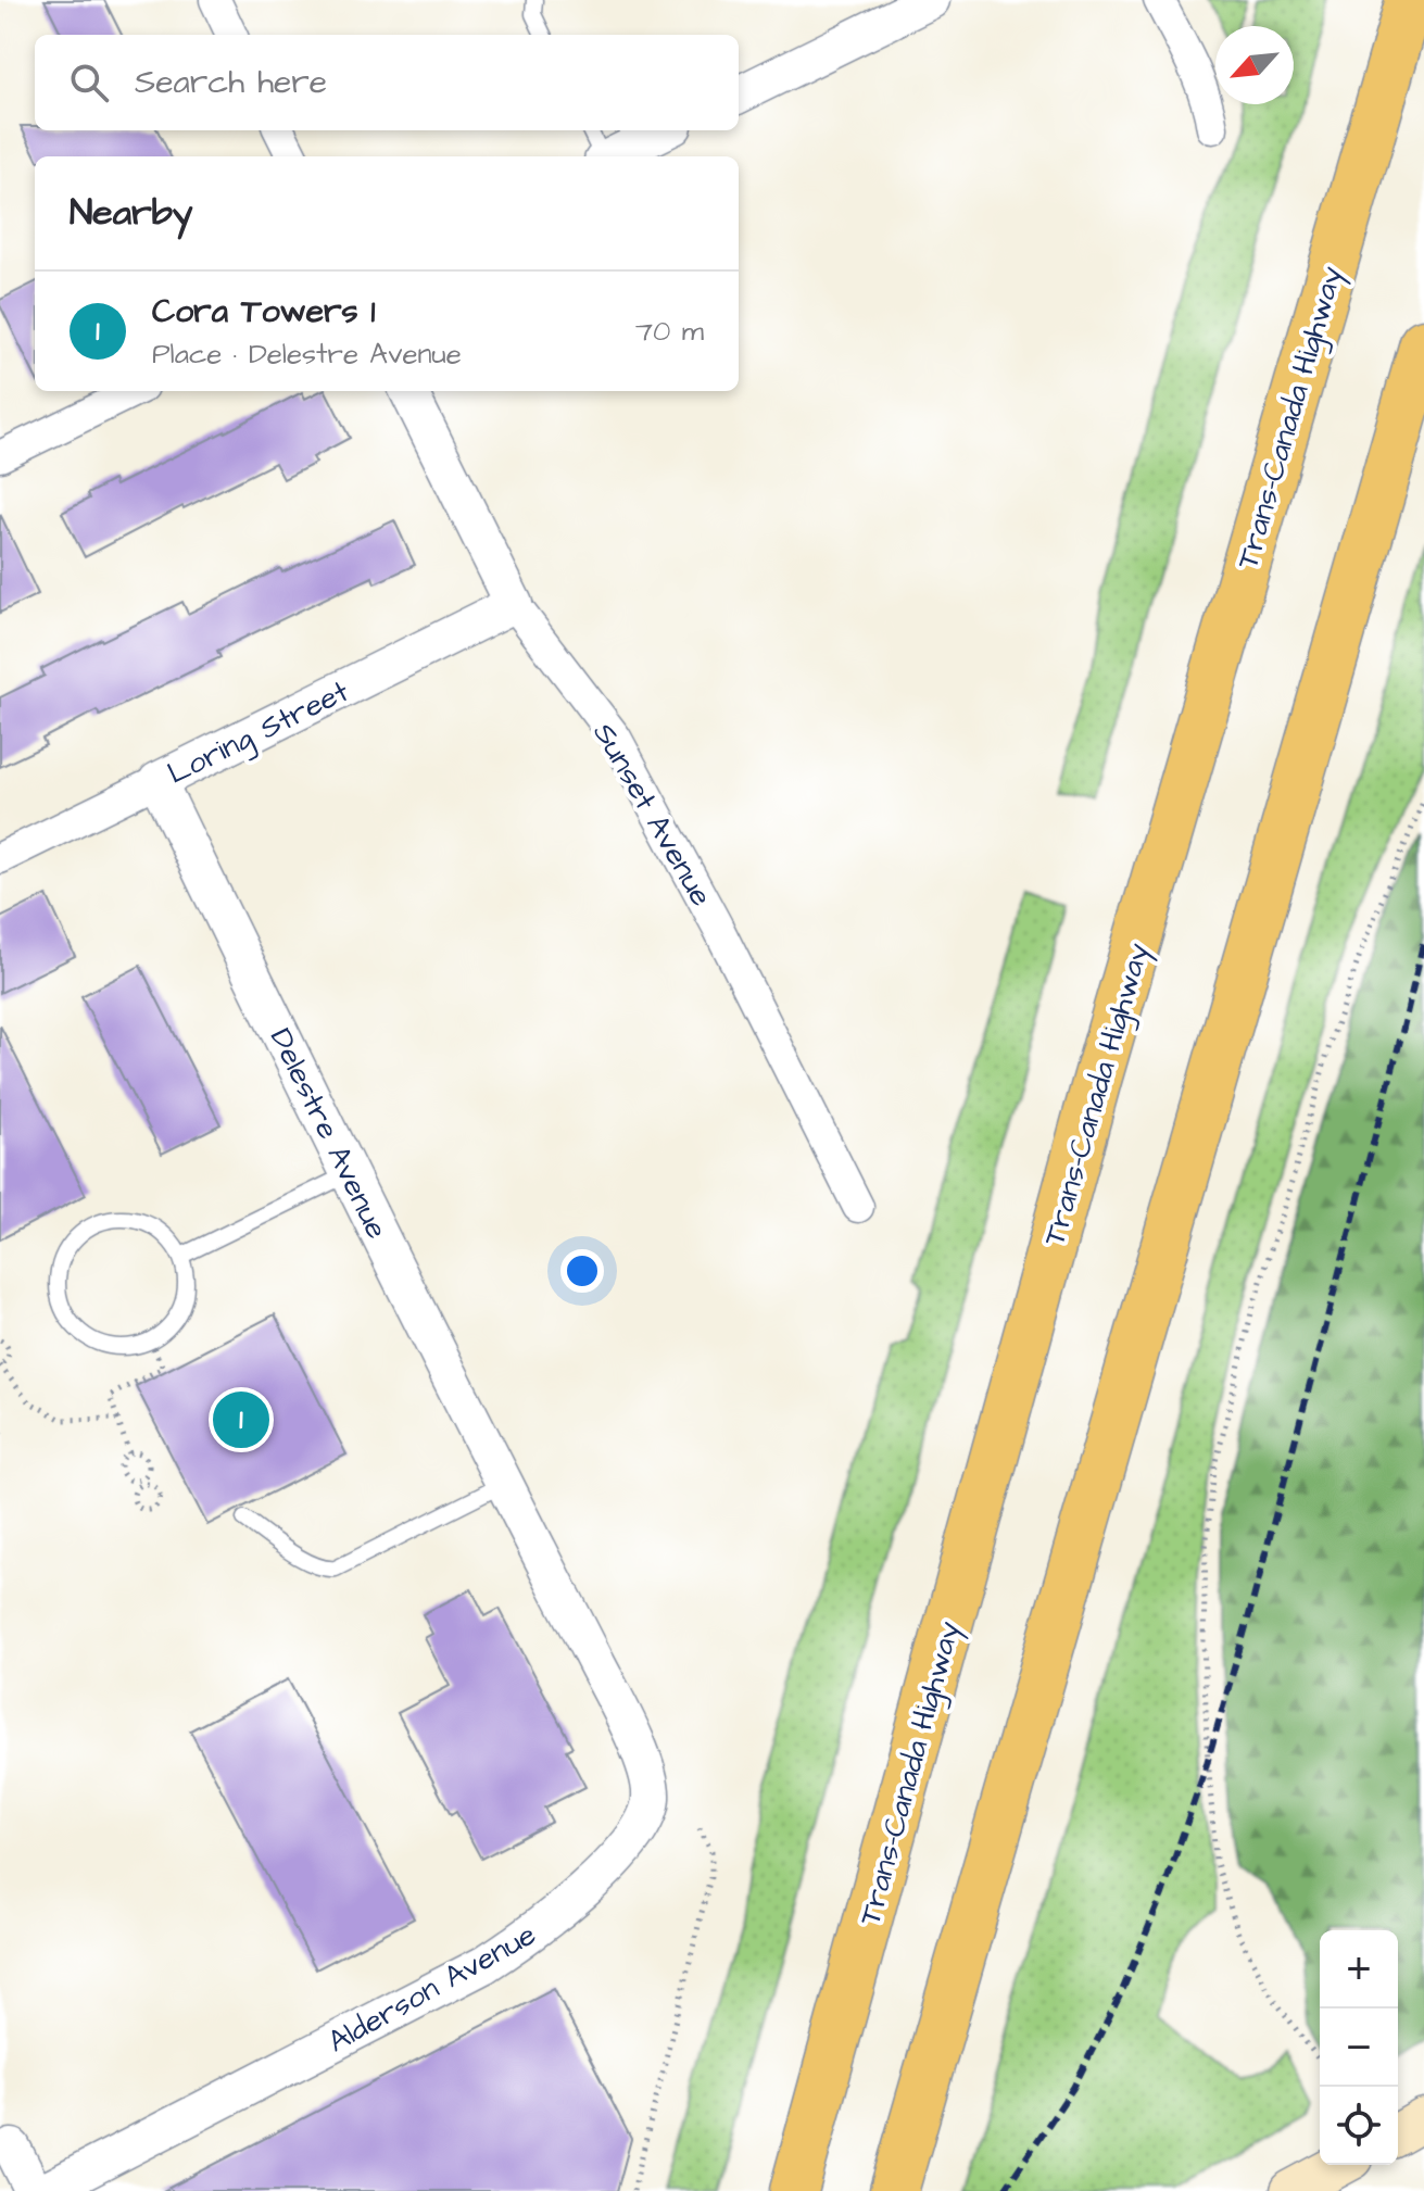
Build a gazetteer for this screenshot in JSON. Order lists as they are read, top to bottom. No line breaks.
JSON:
{"streets":{"highway":["Trans-Canada Highway"],"street":["Loring Street","Sunset Avenue","Delestre Avenue","Alderson Avenue"]},"crossings":[["Loring Street","Sunset Avenue"],["Loring Street","Delestre Avenue"],["Delestre Avenue","Alderson Avenue"]],"north":"bottom left","page":{"search":"Search here","heading":"Nearby","list":[{"mark":"1","name":"Cora Towers 1","note":"Place · Delestre Avenue","value":"70 m"}],"pins":"1","map_buttons":["+","−"]}}
